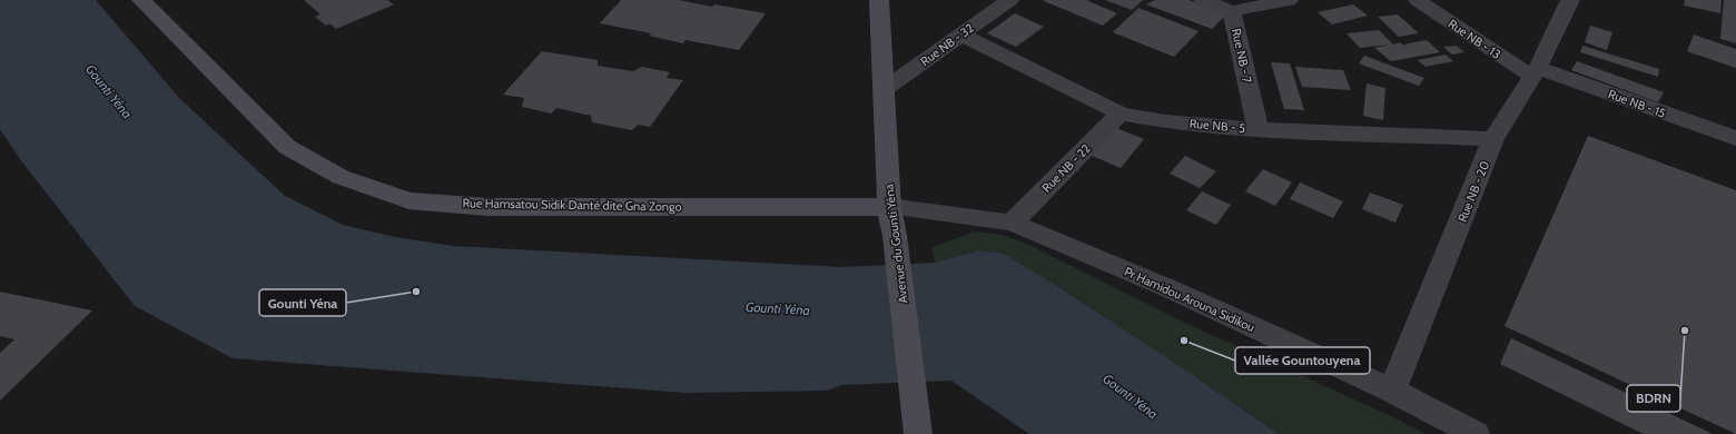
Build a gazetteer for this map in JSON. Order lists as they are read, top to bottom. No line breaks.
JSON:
{"streets":{"street":["Rue NB - 13","Rue NB - 32","Rue NB - 7","Rue NB - 15","Rue NB - 5","Rue NB - 22","Rue NB - 20","Rue Hamsatou Sidik Danté dite Gna Zongo","Avenue du Gounti Yéna","Pr Hamidou Arouna Sidikou"]},"crossings":[["Rue NB - 13","Rue NB - 15"],["Rue NB - 13","Rue NB - 20"],["Rue NB - 32","Rue NB - 5"],["Rue NB - 32","Avenue du Gounti Yéna"],["Rue NB - 7","Rue NB - 5"],["Rue NB - 15","Rue NB - 20"],["Rue NB - 5","Rue NB - 22"],["Rue NB - 5","Rue NB - 20"],["Rue NB - 22","Pr Hamidou Arouna Sidikou"],["Rue NB - 20","Pr Hamidou Arouna Sidikou"],["Rue Hamsatou Sidik Danté dite Gna Zongo","Avenue du Gounti Yéna"],["Rue Hamsatou Sidik Danté dite Gna Zongo","Pr Hamidou Arouna Sidikou"],["Avenue du Gounti Yéna","Pr Hamidou Arouna Sidikou"]],"water":["Gounti Yéna"],"places":["Gounti Yéna","BDRN","Vallée Gountouyena"]}
